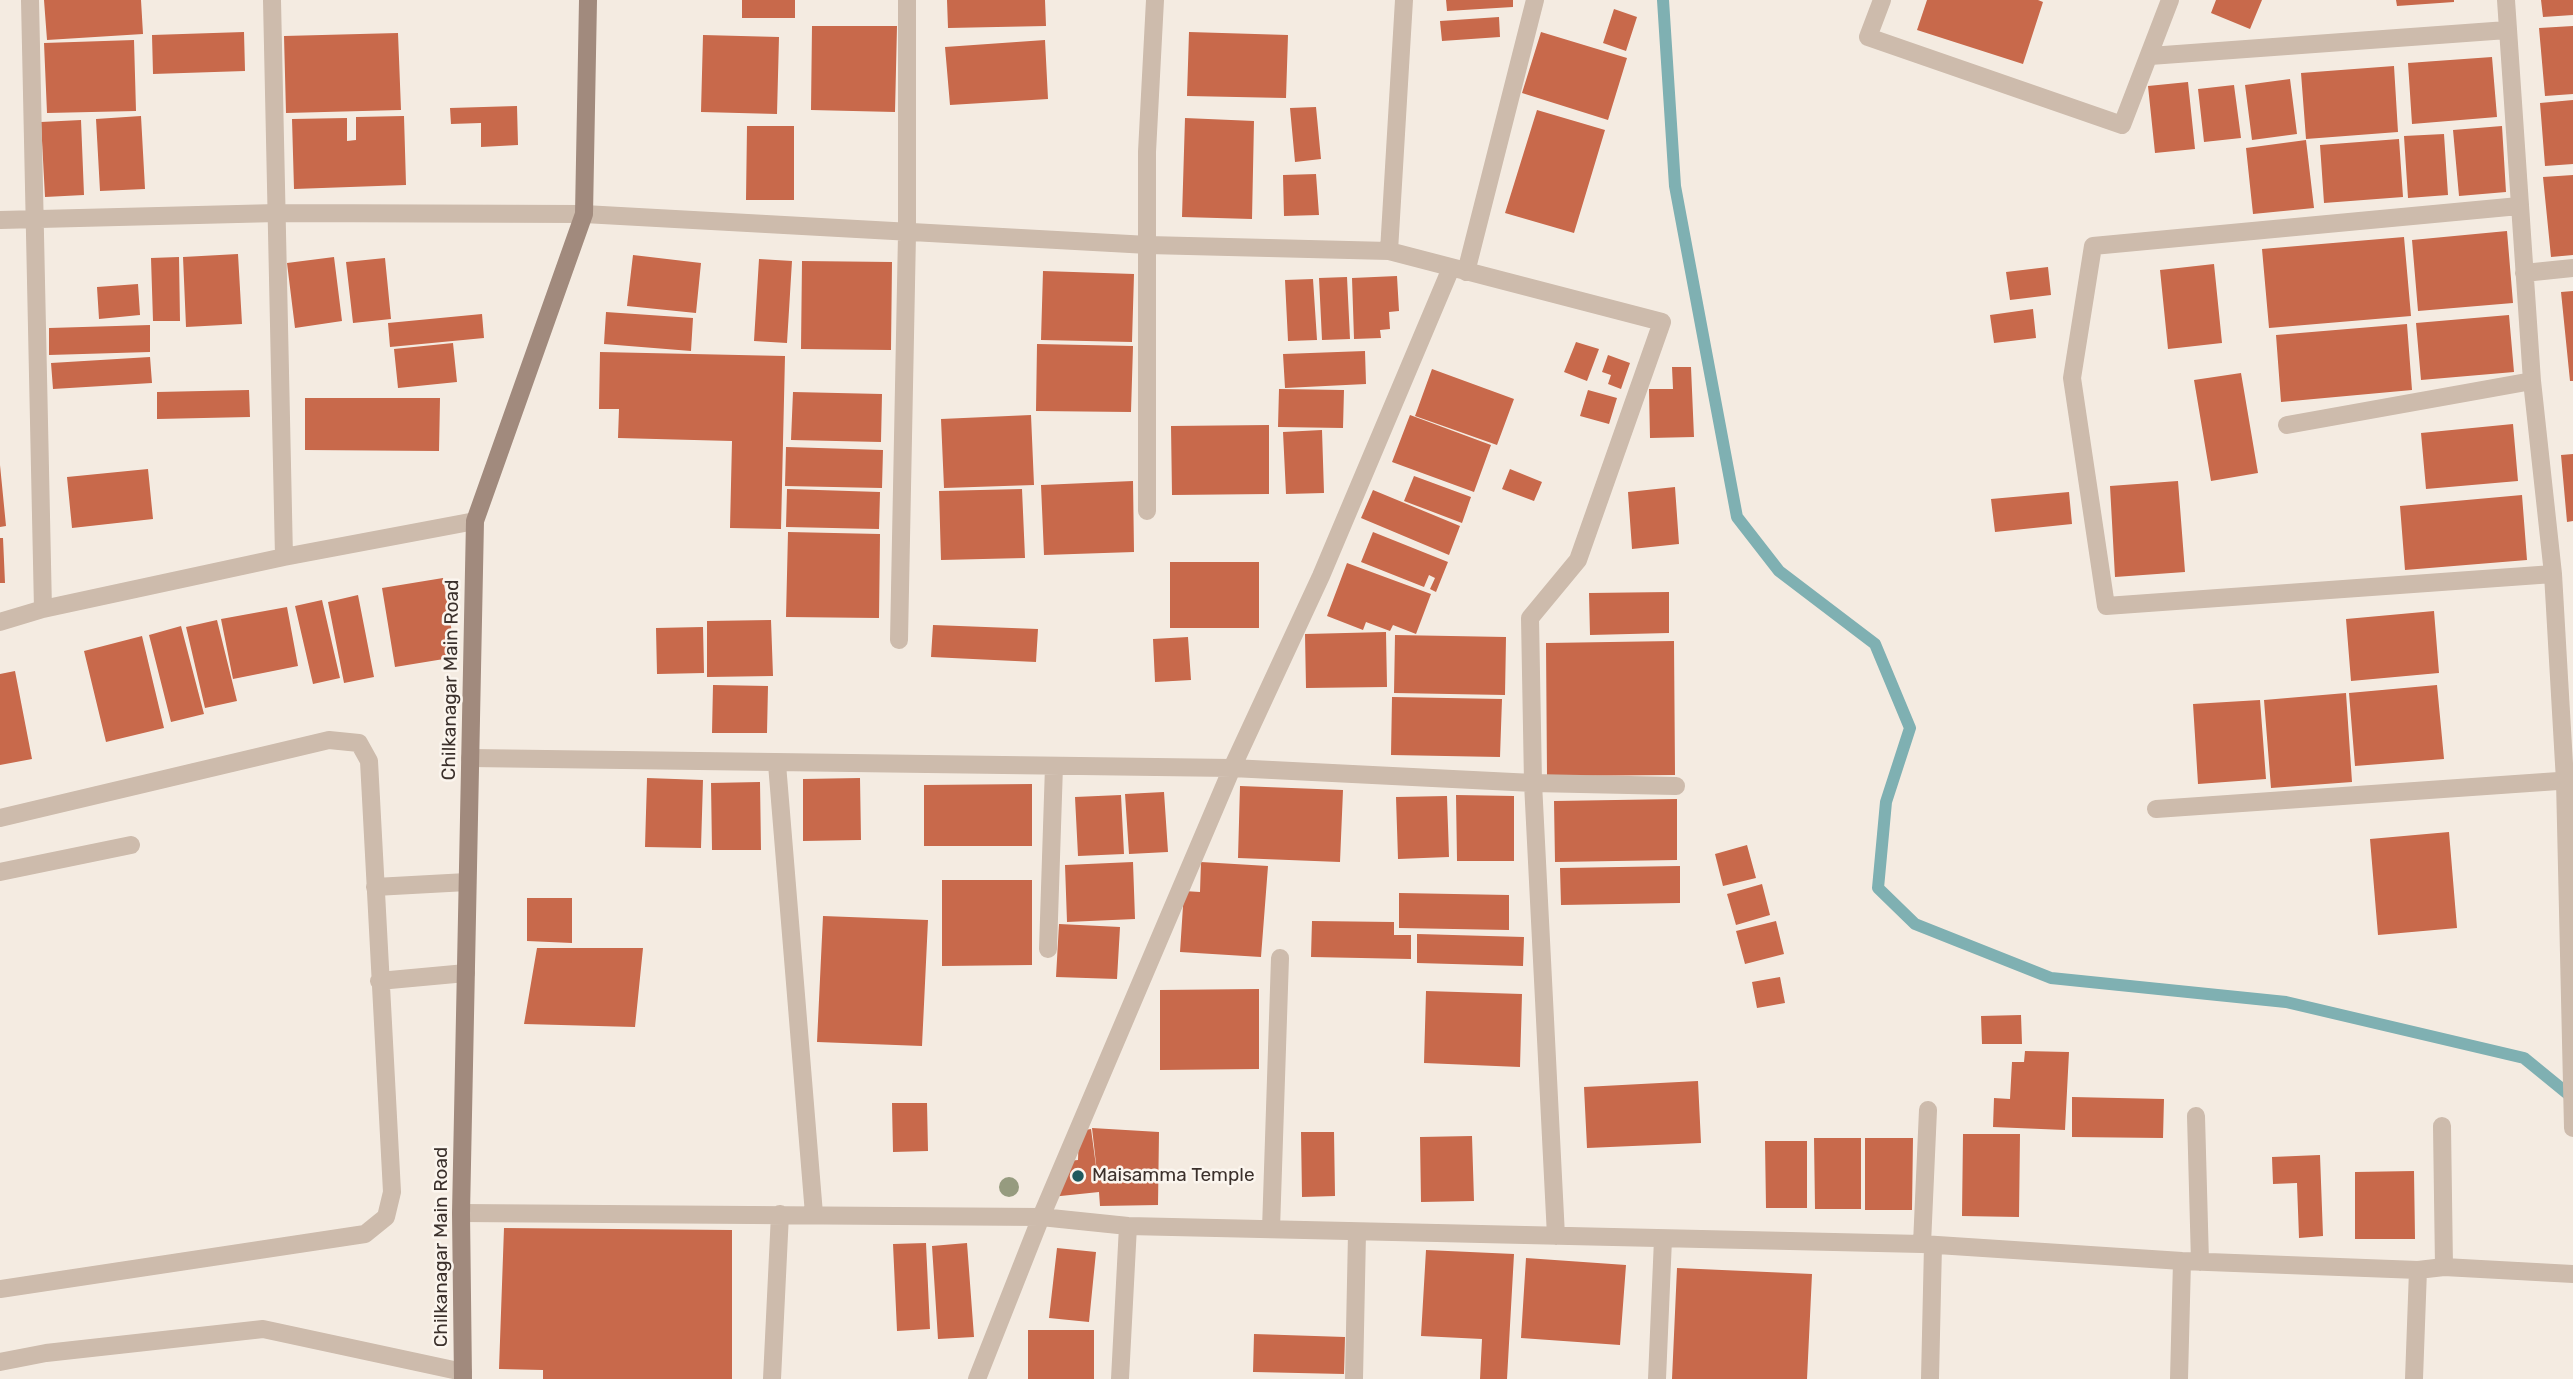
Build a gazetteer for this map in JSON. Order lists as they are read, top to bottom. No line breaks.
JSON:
{"streets":{"main road":["Chilkanagar Main Road"]},"places":["Maisamma Temple"]}
